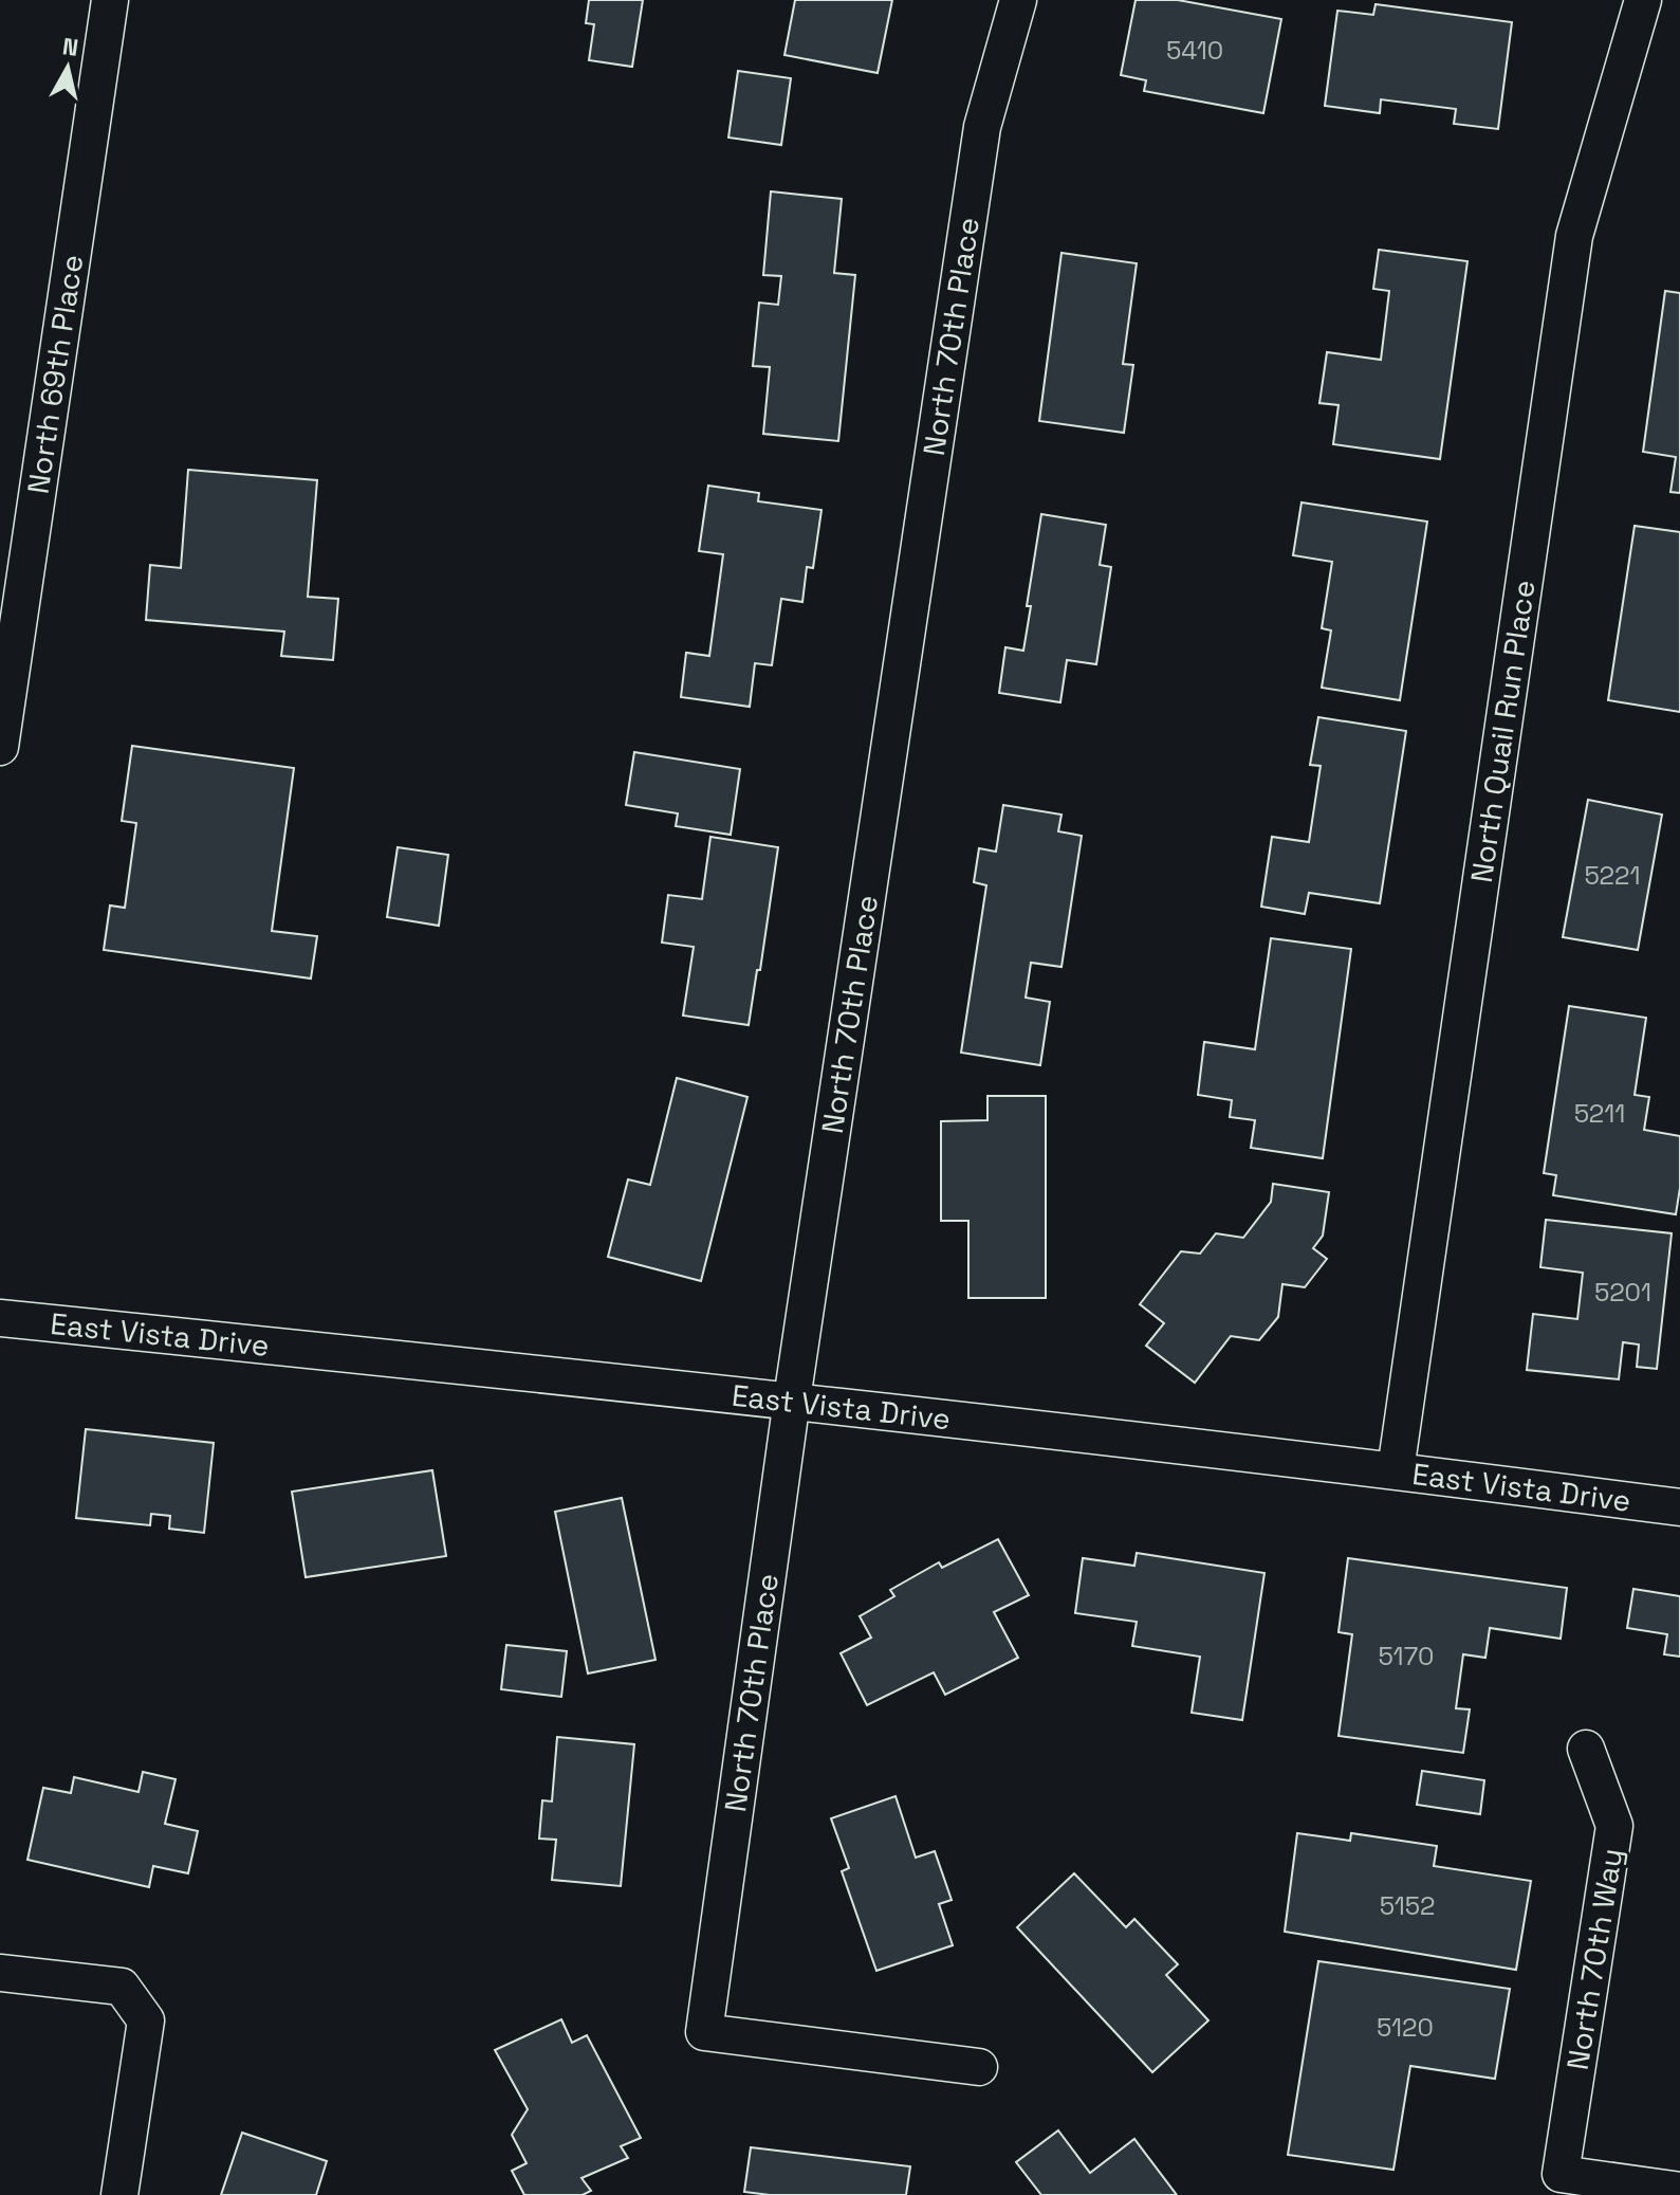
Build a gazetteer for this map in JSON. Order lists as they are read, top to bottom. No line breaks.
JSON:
{"streets":{"street":["North 70th Place","North 69th Place","North Quail Run Place","East Vista Drive","North 70th Way"]},"crossings":[["North 70th Place","East Vista Drive"],["North Quail Run Place","East Vista Drive"]],"house_numbers":["5410","5221","5211","5201","5170","5152","5120"],"north":"top"}
